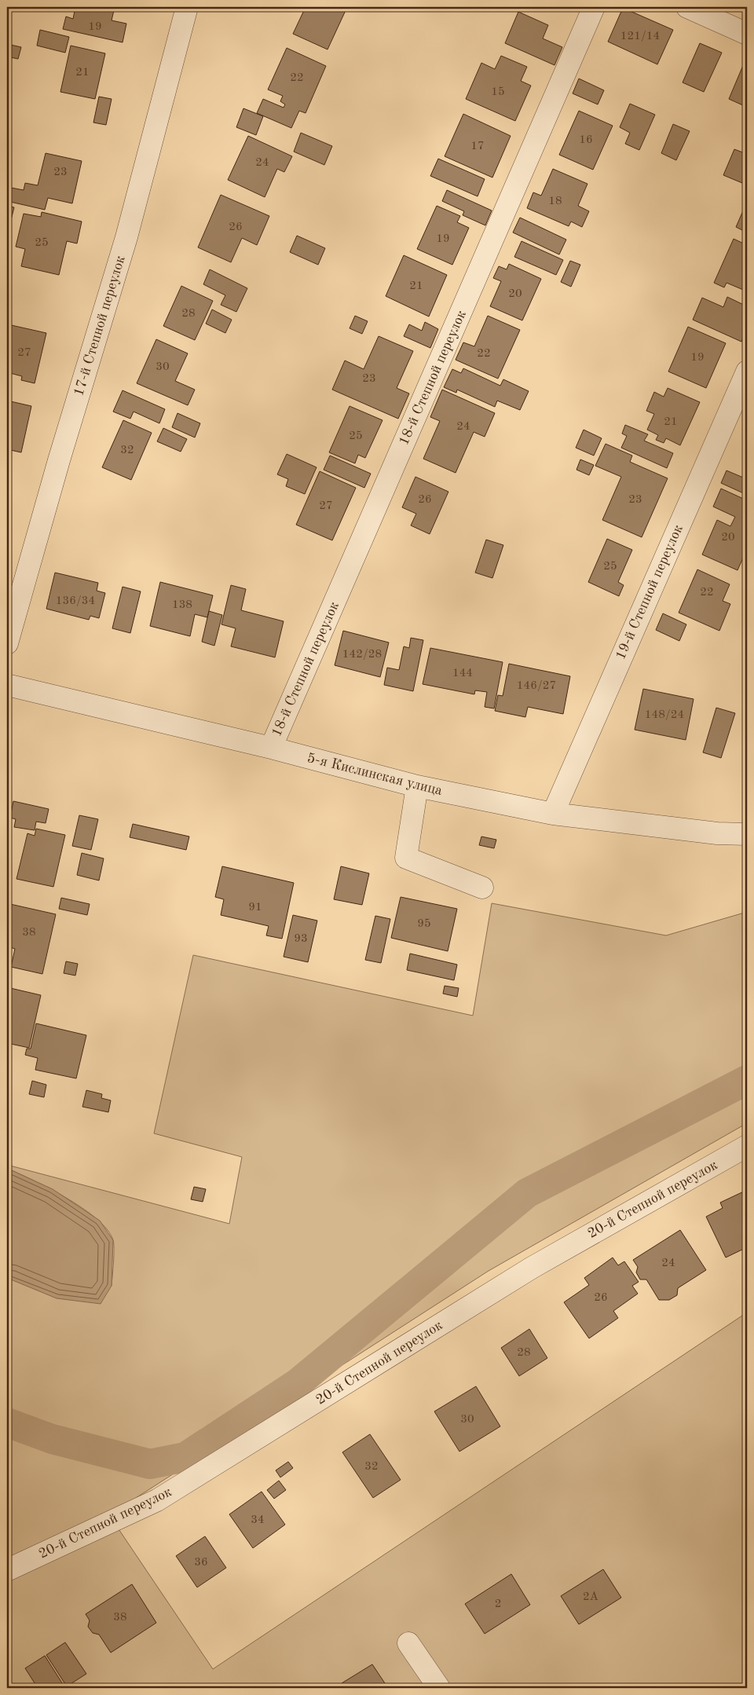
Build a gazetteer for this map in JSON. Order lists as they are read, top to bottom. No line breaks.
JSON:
{"streets":{"street":["17-й Степной переулок","18-й Степной переулок","19-й Степной переулок","5-я Кислинская улица","20-й Степной переулок"]},"crossings":[["18-й Степной переулок","5-я Кислинская улица"],["19-й Степной переулок","5-я Кислинская улица"]],"house_numbers":["19","121/14","21","22","15","16","17","24","23","18","26","19","25","21","20","28","27","22","19","30","23","21","24","25","32","26","23","27","20","25","22","136/34","138","142/28","144","146/27","148/24","91","95","38","93","24","26","28","30","32","34","36","2А","2","38"]}
